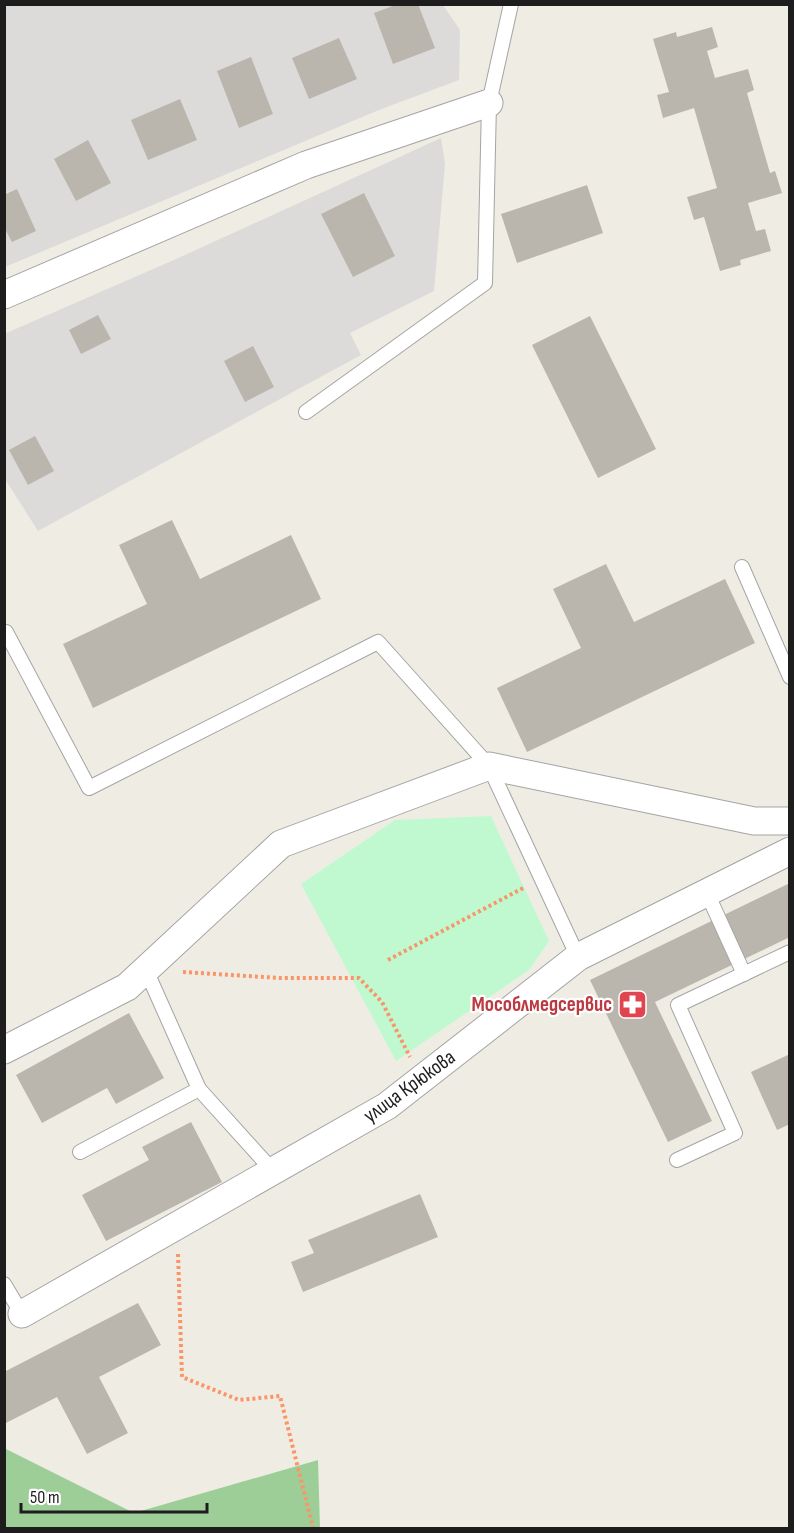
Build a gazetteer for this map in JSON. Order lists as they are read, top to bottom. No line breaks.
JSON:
{"streets":{"street":["улица Крюкова"]},"places":{"pharmacy":["Мособлмедсервис"]},"scale_bar":"50 m"}
